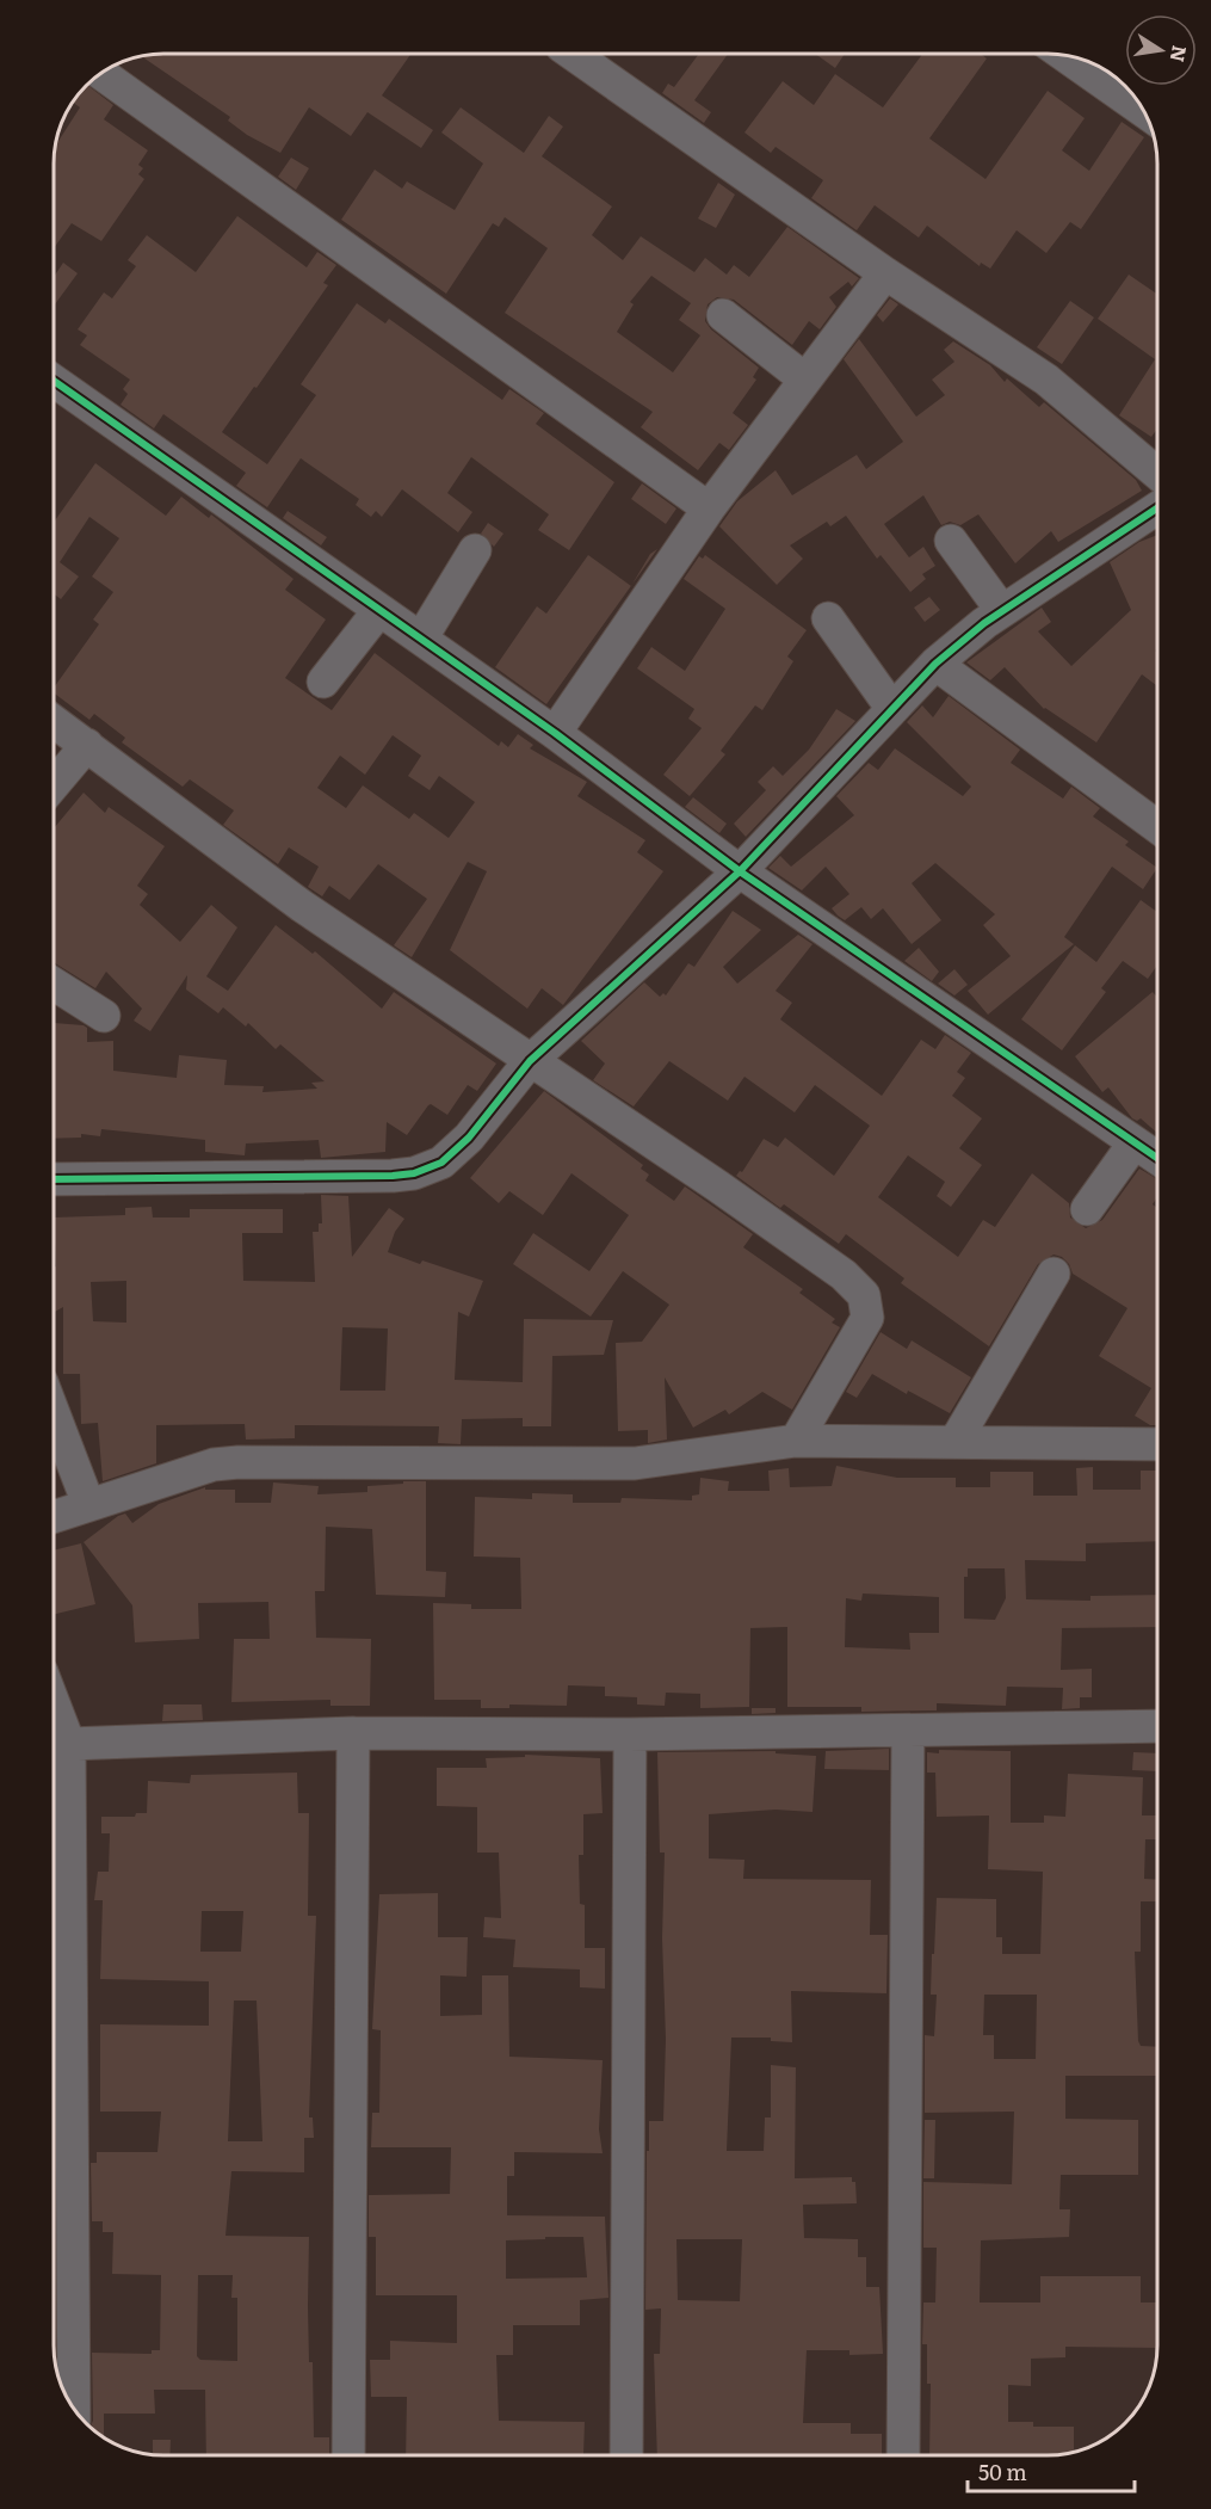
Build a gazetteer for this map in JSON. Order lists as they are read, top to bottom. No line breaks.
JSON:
{"scale_bar":"50 m","north":"right"}
